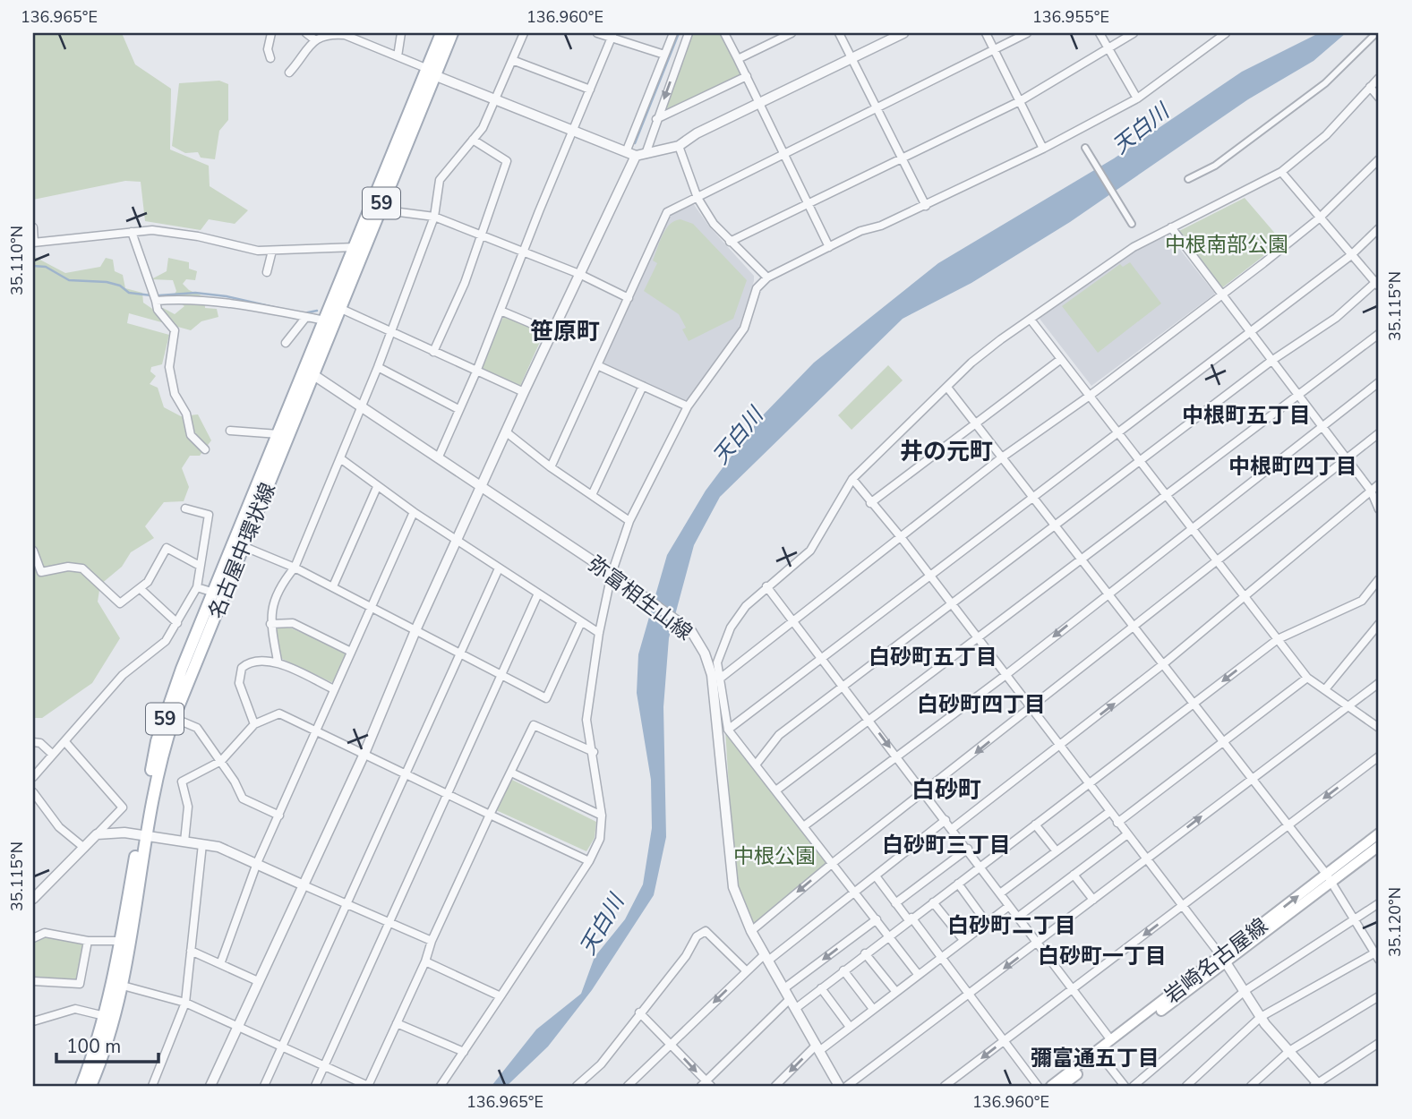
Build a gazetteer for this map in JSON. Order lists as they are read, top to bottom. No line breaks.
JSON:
{"streets":{"main road":["59","名古屋中環状線","岩崎名古屋線"],"street":["弥富相生山線"]},"crossings":[["名古屋中環状線","弥富相生山線"]],"districts":["笹原町","中根町五丁目","井の元町","中根町四丁目","白砂町五丁目","白砂町四丁目","白砂町","白砂町三丁目","白砂町二丁目","白砂町一丁目","彌富通五丁目"],"water":["天白川"],"parks":["中根南部公園","中根公園"],"scale_bar":"100 m","coordinates":["136.965°E","136.960°E","136.955°E","35.110°N","35.115°N","35.120°N"]}
